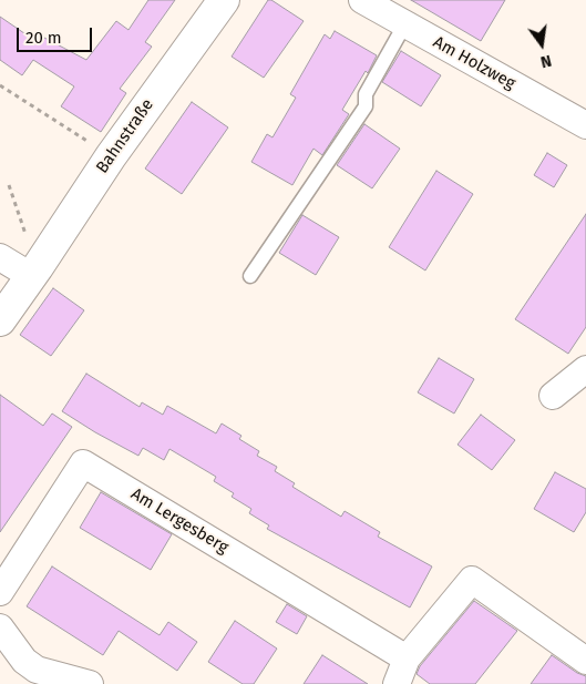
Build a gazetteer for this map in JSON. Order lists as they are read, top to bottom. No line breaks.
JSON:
{"streets":{"street":["Am Holzweg","Bahnstraße","Am Lergesberg"]},"scale_bar":"20 m","north":"bottom"}
